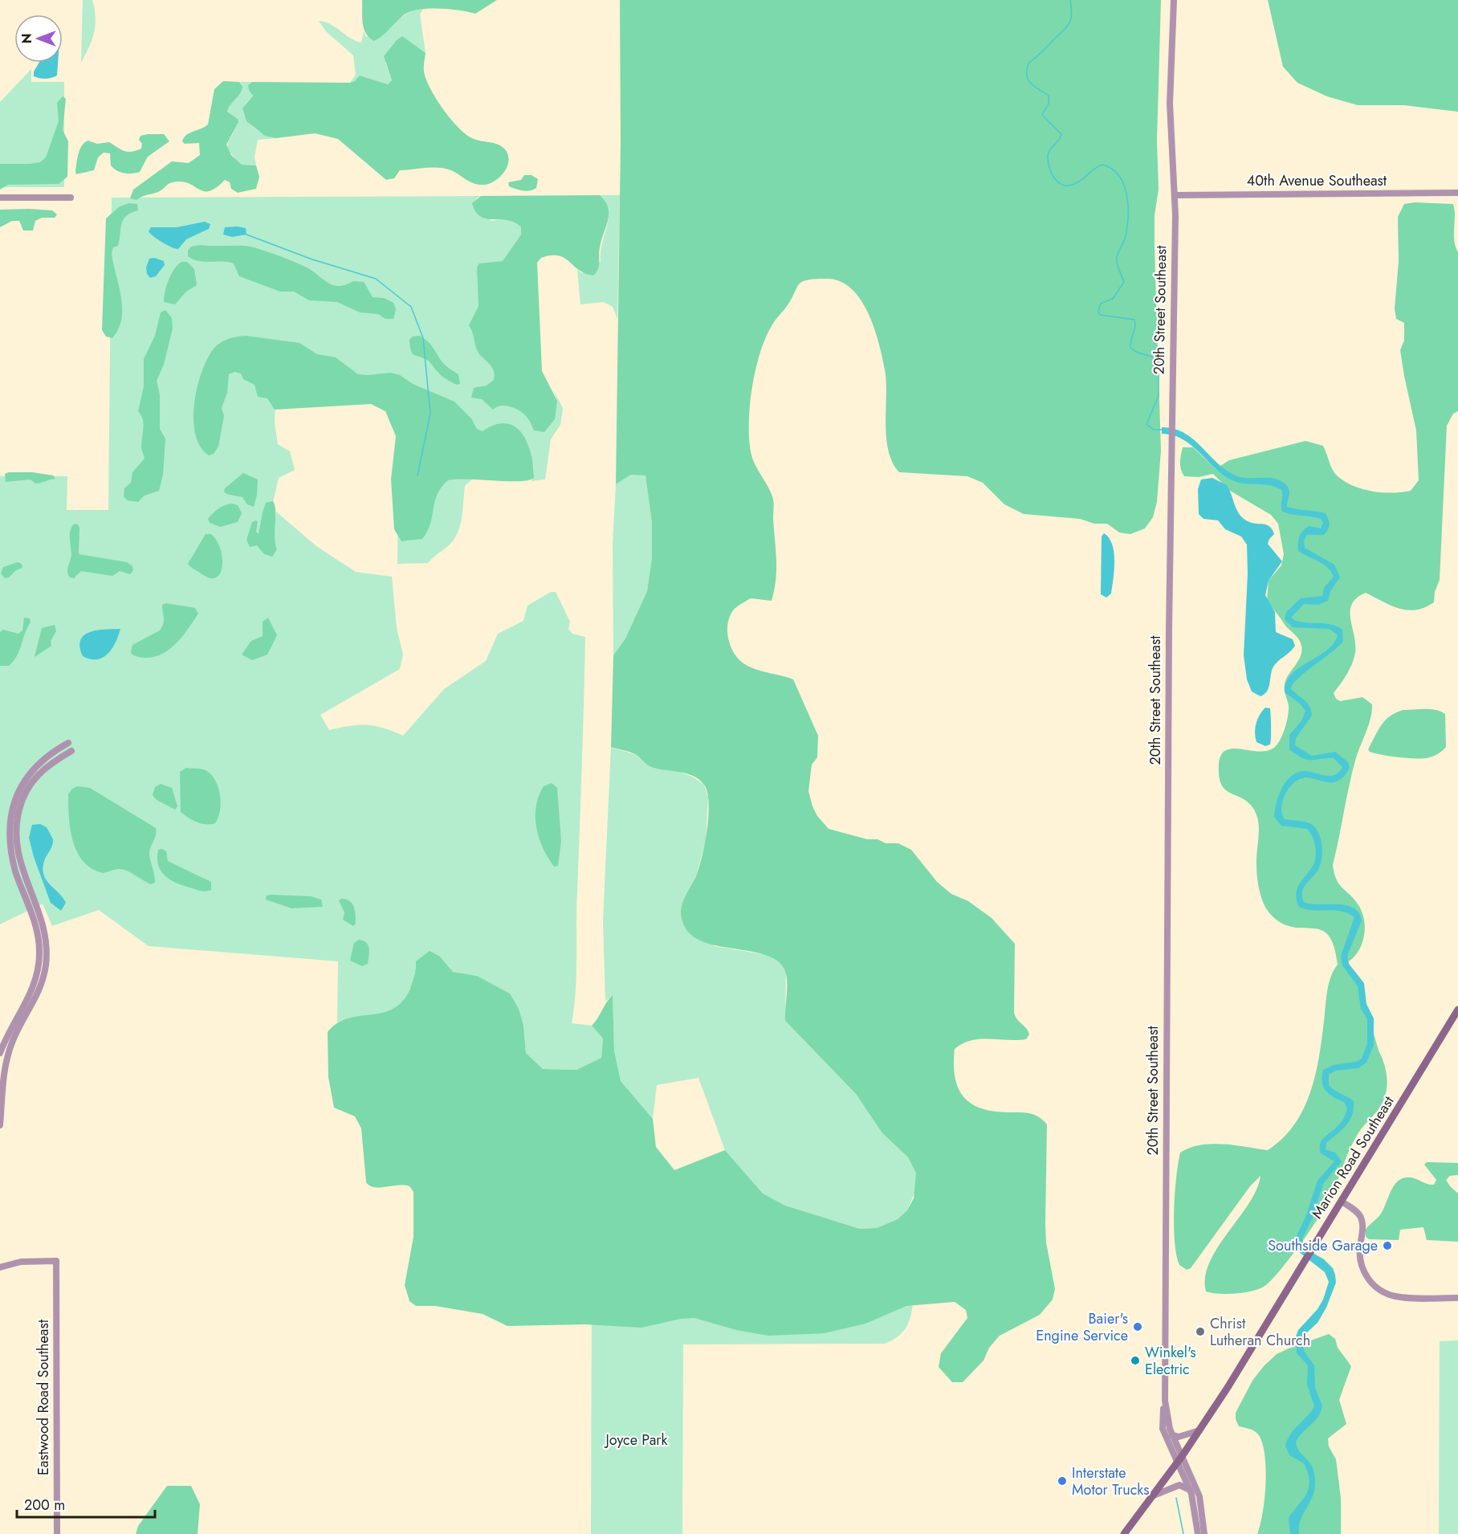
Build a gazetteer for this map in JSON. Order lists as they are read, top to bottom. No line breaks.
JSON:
{"streets":{"main road":["Marion Road Southeast"],"street":["40th Avenue Southeast","20th Street Southeast","Eastwood Road Southeast"]},"crossings":[["40th Avenue Southeast","20th Street Southeast"],["20th Street Southeast","Marion Road Southeast"]],"parks":["Joyce Park"],"places":["Southside Garage","Baier's Engine Service","Christ Lutheran Church","Winkel's Electric","Interstate Motor Trucks"],"scale_bar":"200 m","north":"left"}
